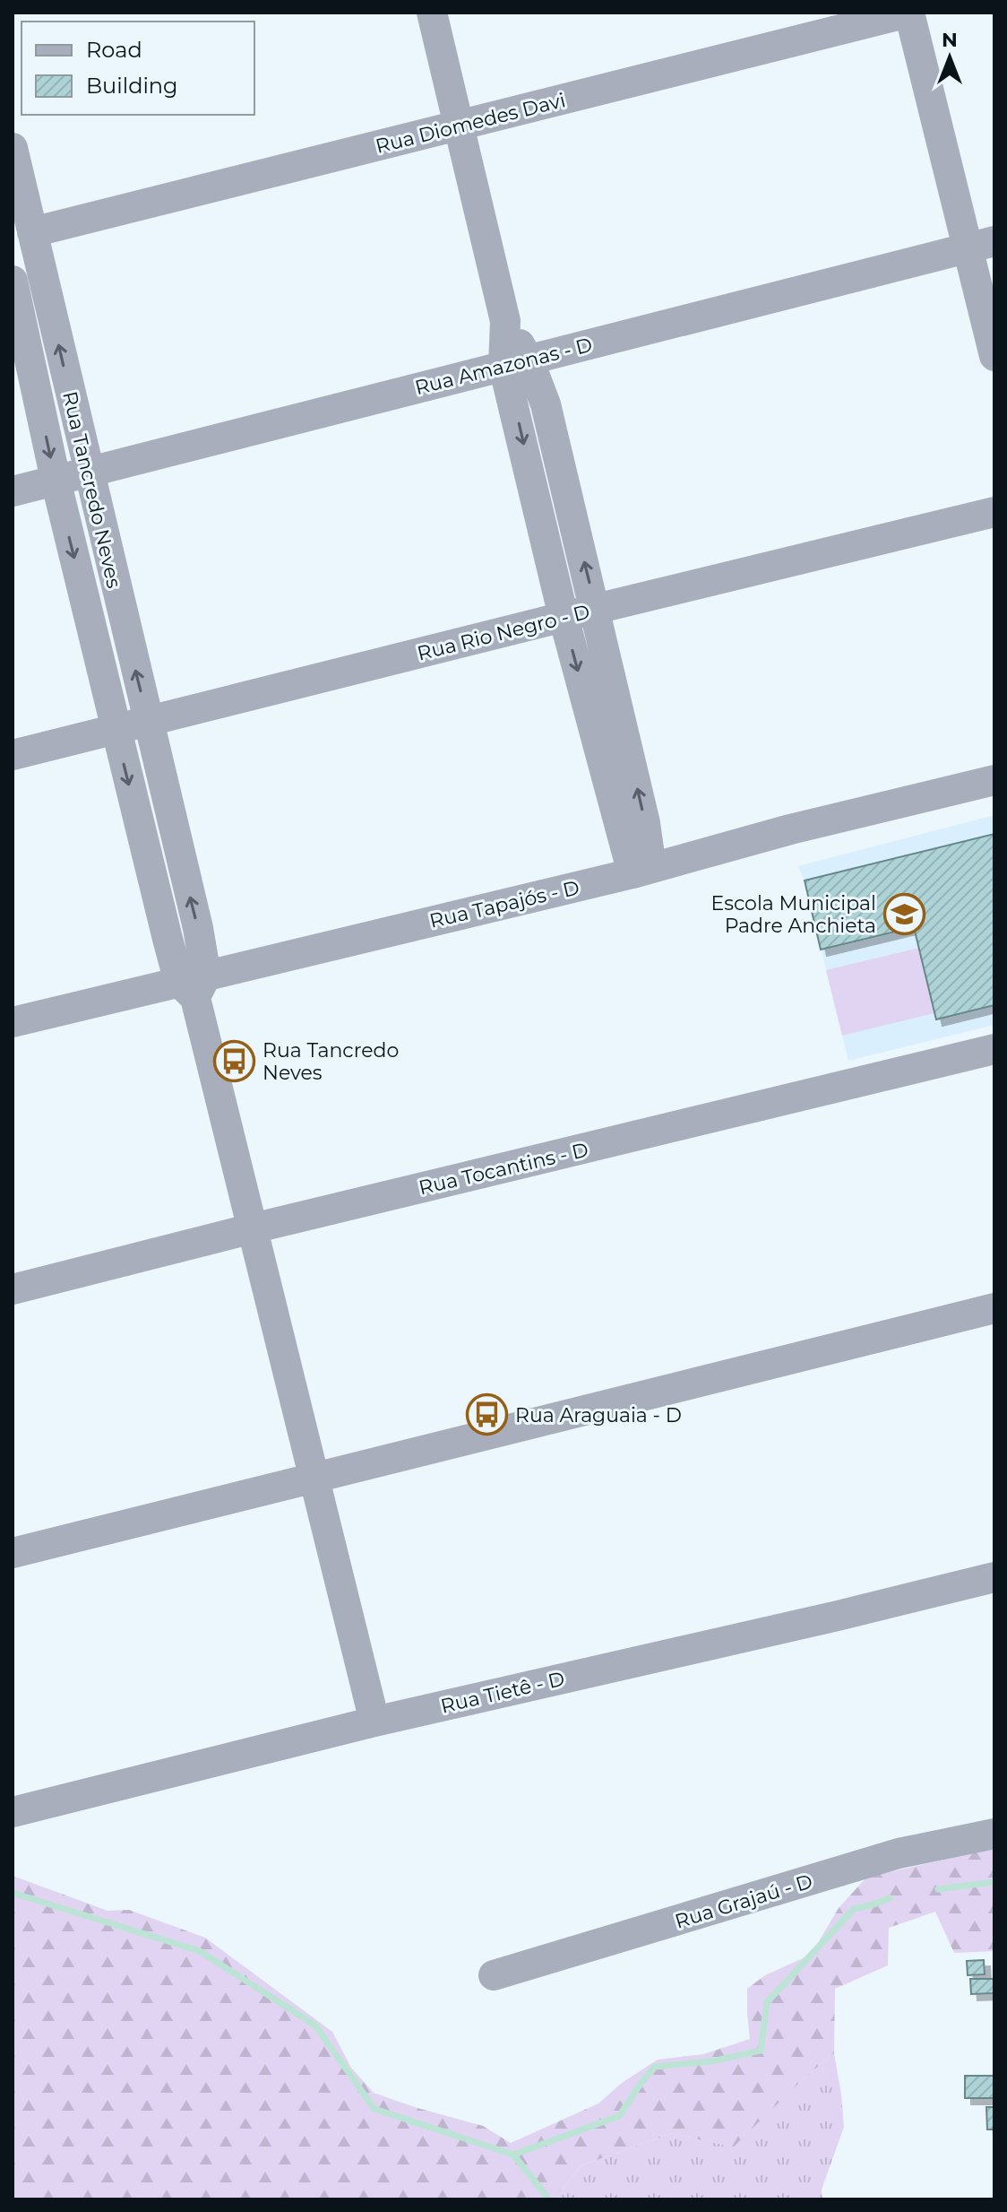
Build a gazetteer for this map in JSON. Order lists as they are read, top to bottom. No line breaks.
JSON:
{"streets":{"street":["Rua Diomedes Davi","Rua Amazonas - D","Rua Tancredo Neves","Rua Rio Negro - D","Rua Tapajós - D","Rua Tocantins - D","Rua Tietê - D","Rua Grajaú - D"]},"crossings":[["Rua Diomedes Davi","Rua Tancredo Neves"],["Rua Amazonas - D","Rua Tancredo Neves"],["Rua Tancredo Neves","Rua Rio Negro - D"],["Rua Tancredo Neves","Rua Tapajós - D"],["Rua Tancredo Neves","Rua Tocantins - D"],["Rua Tancredo Neves","Rua Tietê - D"]],"places":{"school or university":["Escola Municipal Padre Anchieta"],"bus stop":["Rua Tancredo Neves","Rua Araguaia - D"]},"legend":["Road","Building"],"north":"top"}
